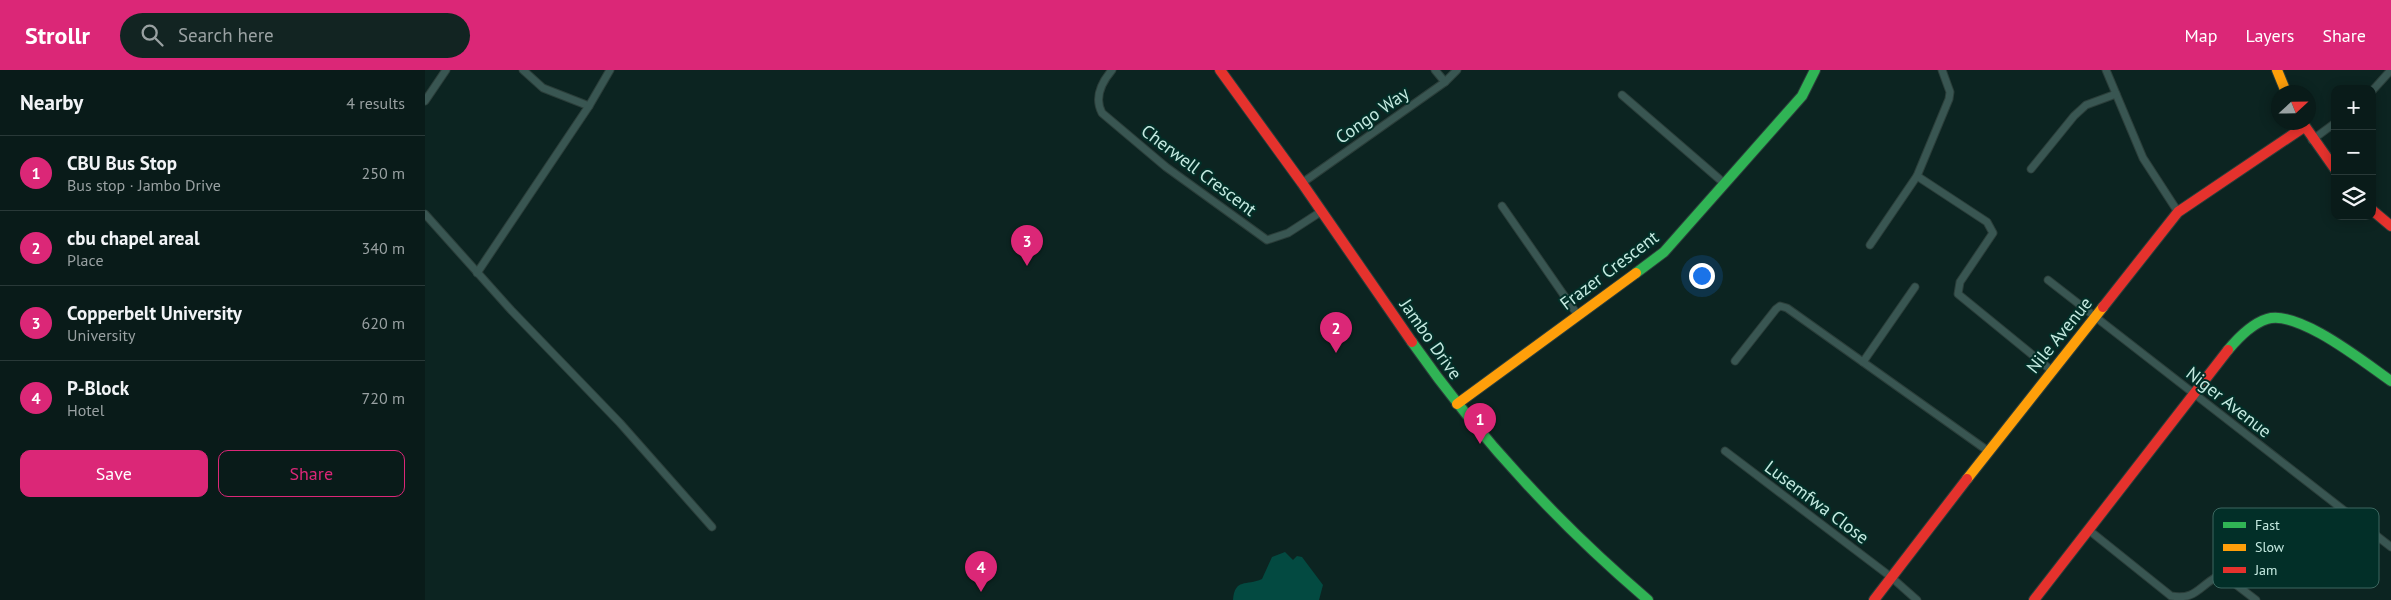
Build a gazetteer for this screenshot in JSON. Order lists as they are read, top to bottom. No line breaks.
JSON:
{"streets":{"street":["Congo Way","Cherwell Crescent","Frazer Crescent","Nile Avenue","Jambo Drive","Niger Avenue","Lusemfwa Close"]},"crossings":[["Congo Way","Jambo Drive"],["Cherwell Crescent","Jambo Drive"],["Frazer Crescent","Jambo Drive"],["Nile Avenue","Niger Avenue"],["Nile Avenue","Lusemfwa Close"]],"legend":["Fast","Slow","Jam"],"north":"right","page":{"header":"Strollr","search":"Search here","nav":["Map","Layers","Share"],"heading":["Nearby","4 results"],"map_buttons":["+","−"],"list":[{"mark":"1","name":"CBU Bus Stop","note":"Bus stop · Jambo Drive","value":"250 m"},{"mark":"2","name":"cbu chapel areal","note":"Place","value":"340 m"},{"mark":"3","name":"Copperbelt University","note":"University","value":"620 m"},{"mark":"4","name":"P-Block","note":"Hotel","value":"720 m"}],"pins":["3","2","1","4"],"buttons":["Save","Share"]}}
